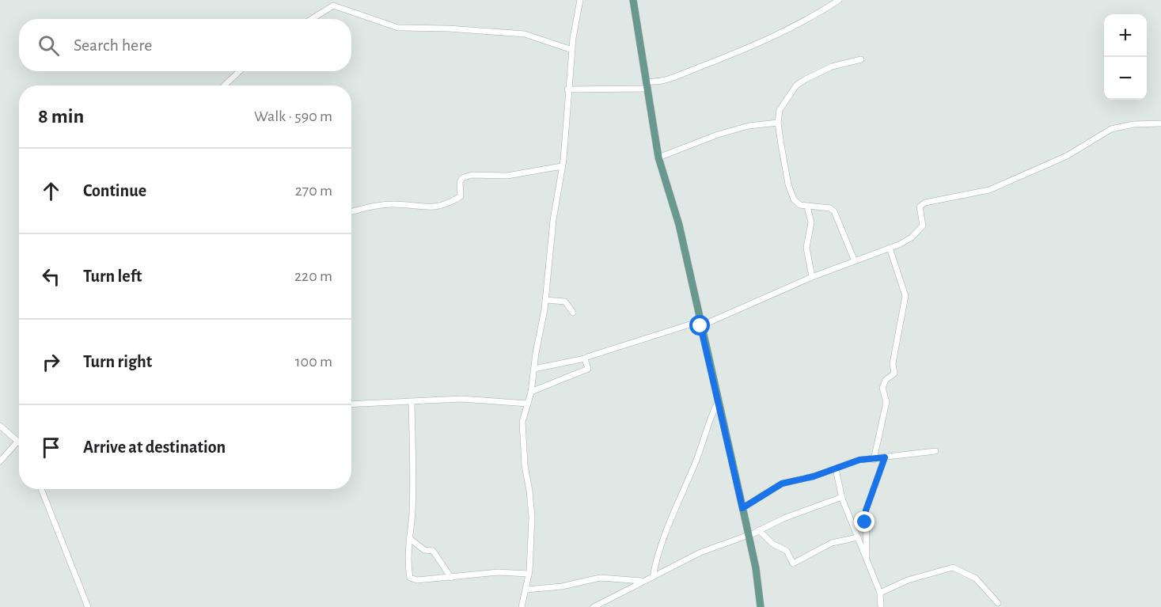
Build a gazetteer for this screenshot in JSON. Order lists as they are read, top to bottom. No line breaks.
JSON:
{"page":{"map_buttons":["+","−"],"search":"Search here","heading":["8 min","Walk · 590 m"],"list":[["Continue","270 m"],["Turn left","220 m"],["Turn right","100 m"],"Arrive at destination"]}}
